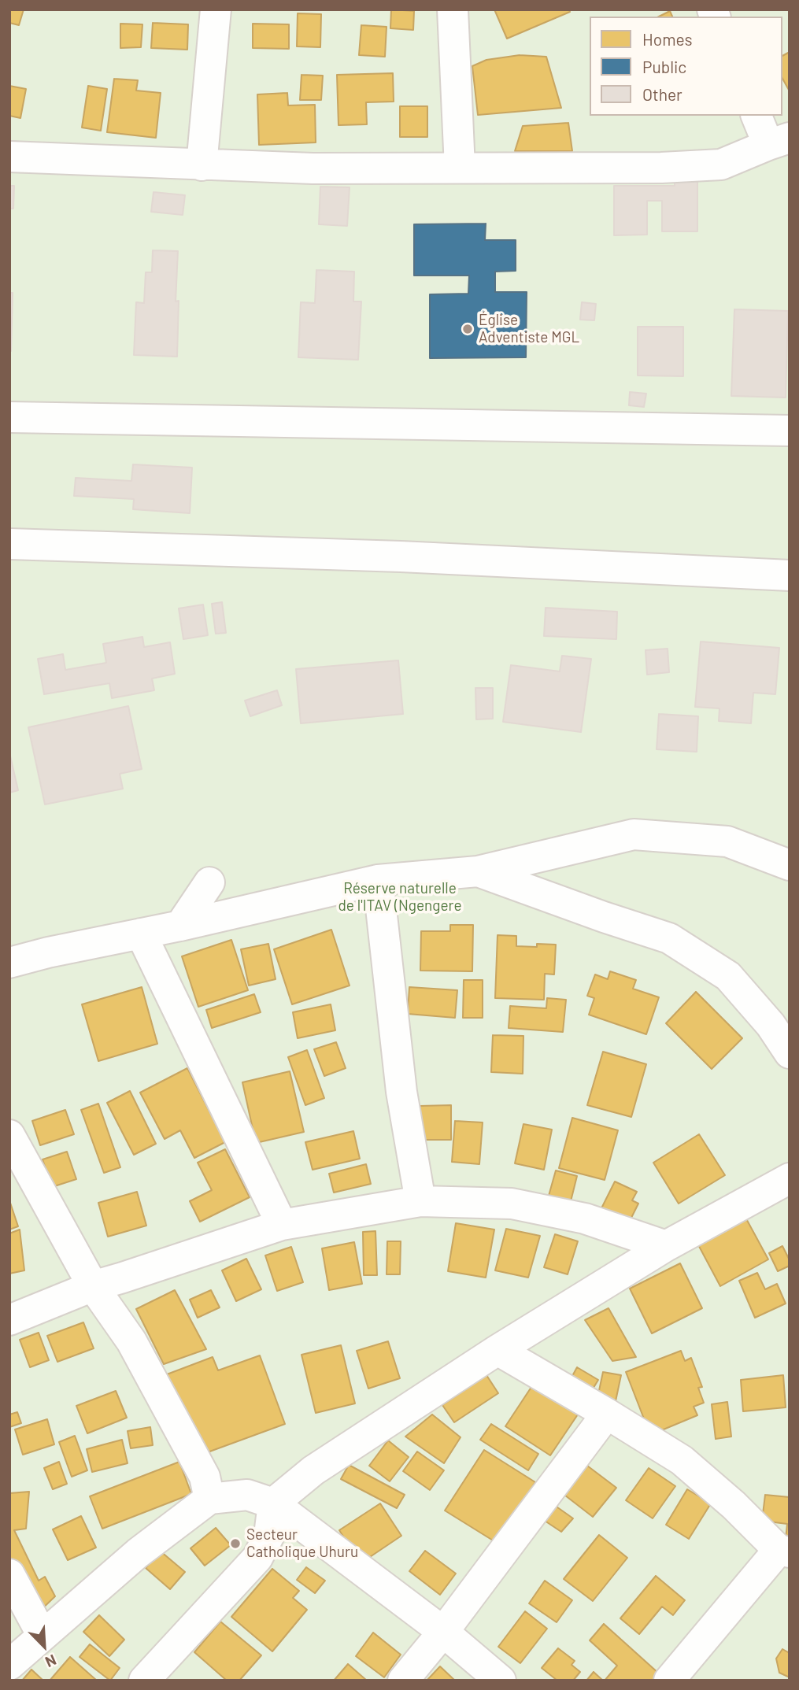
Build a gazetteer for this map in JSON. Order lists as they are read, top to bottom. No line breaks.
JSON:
{"parks":["Réserve naturelle de l'ITAV (Ngengere"],"places":["Église Adventiste MGL","Secteur Catholique Uhuru"],"legend":["Homes","Public","Other"],"north":"bottom right"}
